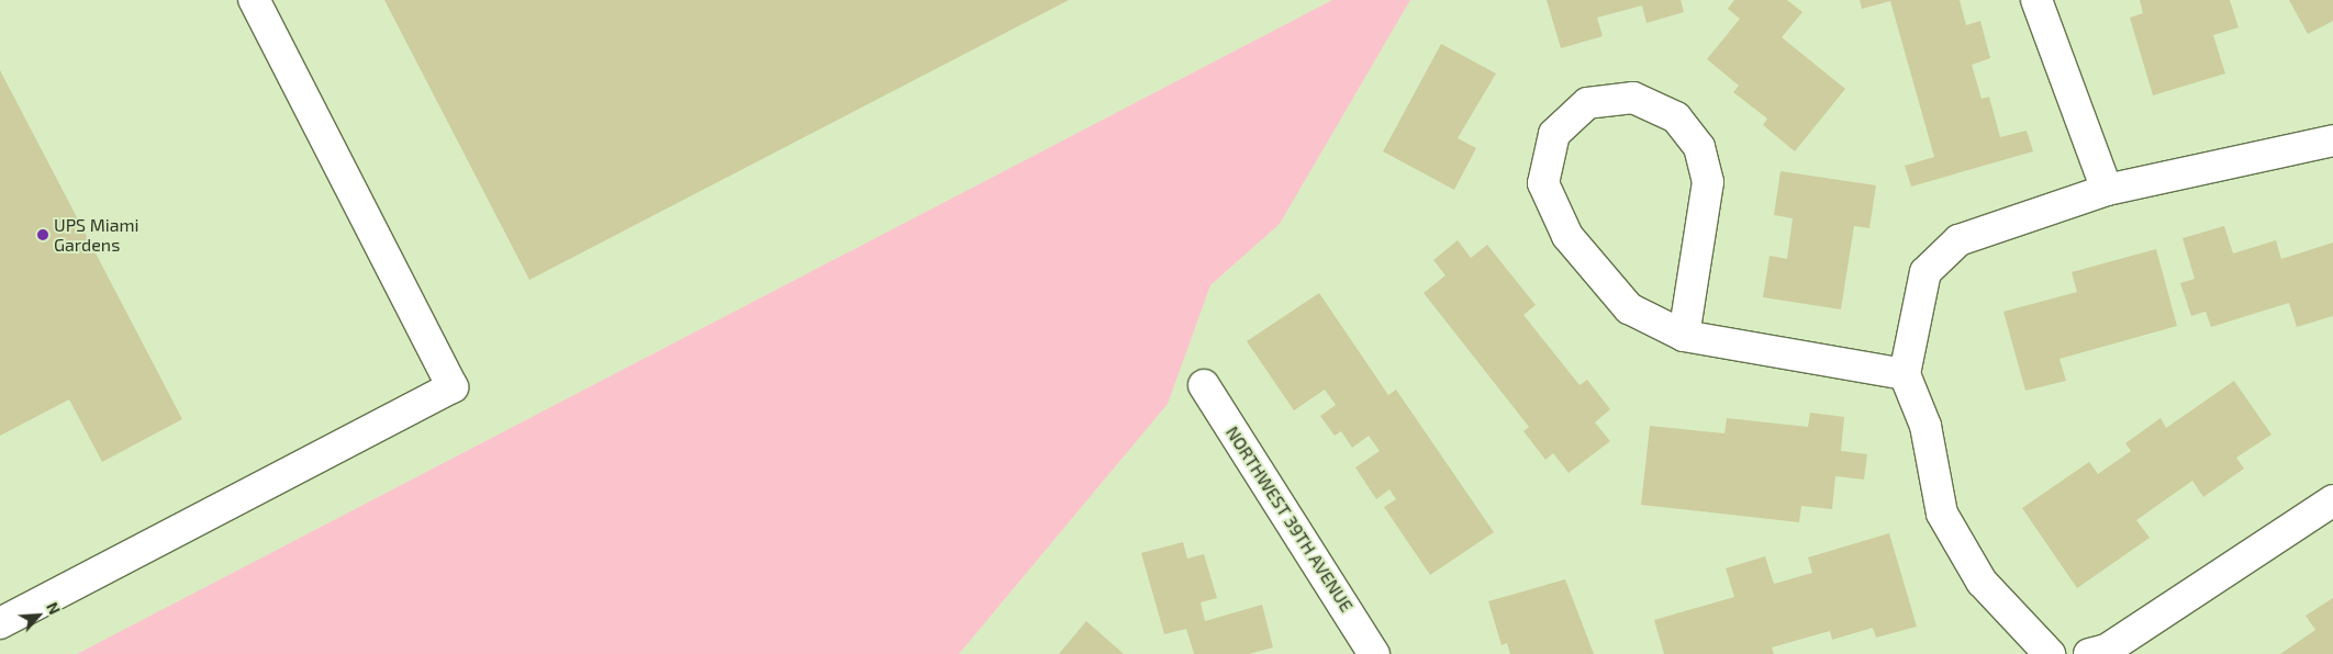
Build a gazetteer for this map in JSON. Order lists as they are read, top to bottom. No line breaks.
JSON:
{"streets":{"street":["NORTHWEST 39TH AVENUE"]},"places":["UPS Miami Gardens"],"north":"top right"}
